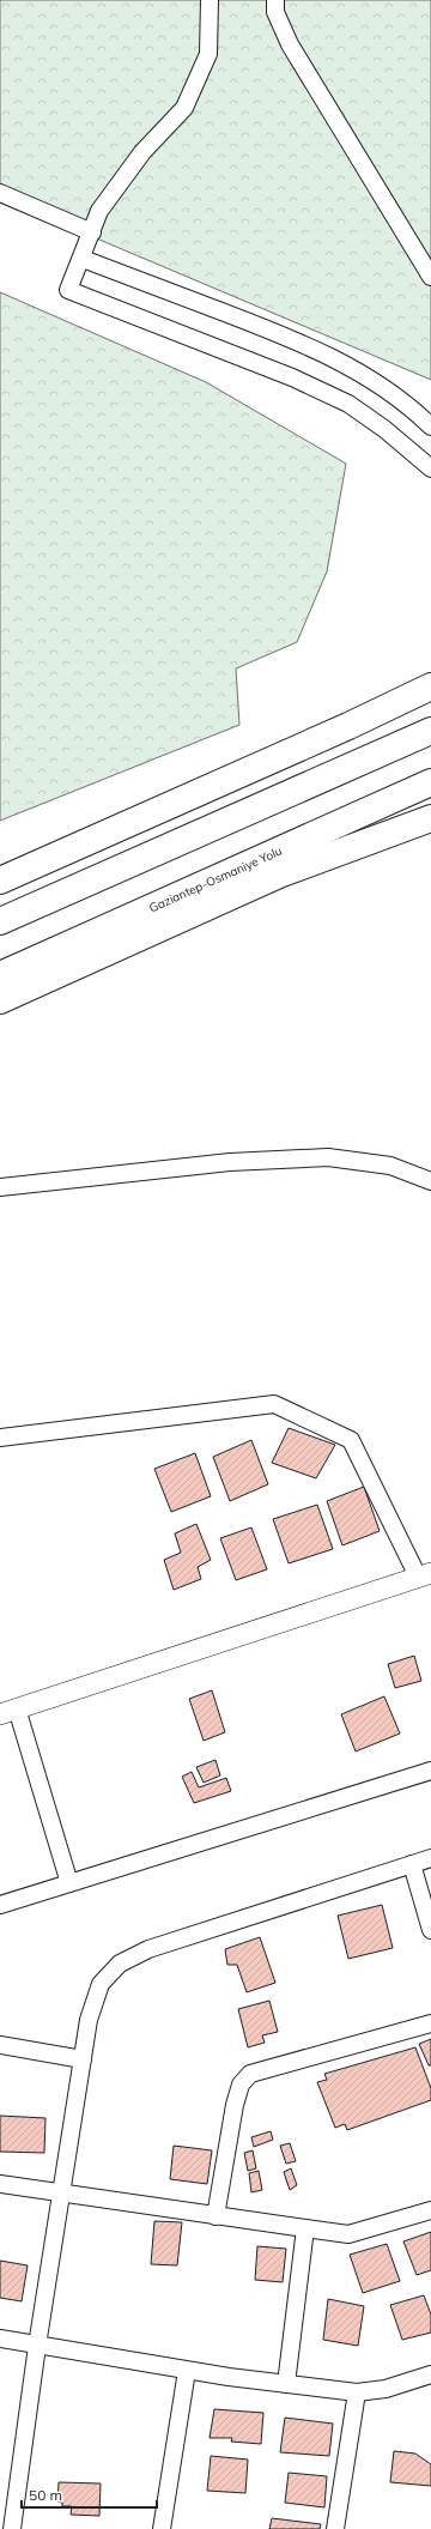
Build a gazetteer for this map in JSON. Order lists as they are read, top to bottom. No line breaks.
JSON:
{"streets":{"highway":["Gaziantep-Osmaniye Yolu"]},"scale_bar":"50 m"}
